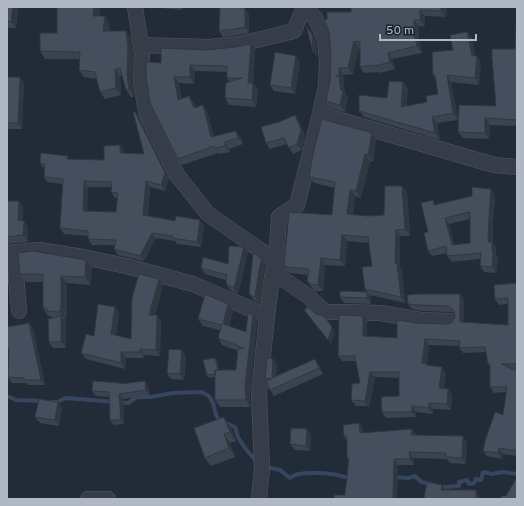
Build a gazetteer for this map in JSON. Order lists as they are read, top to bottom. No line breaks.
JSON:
{"scale_bar":"50 m"}
